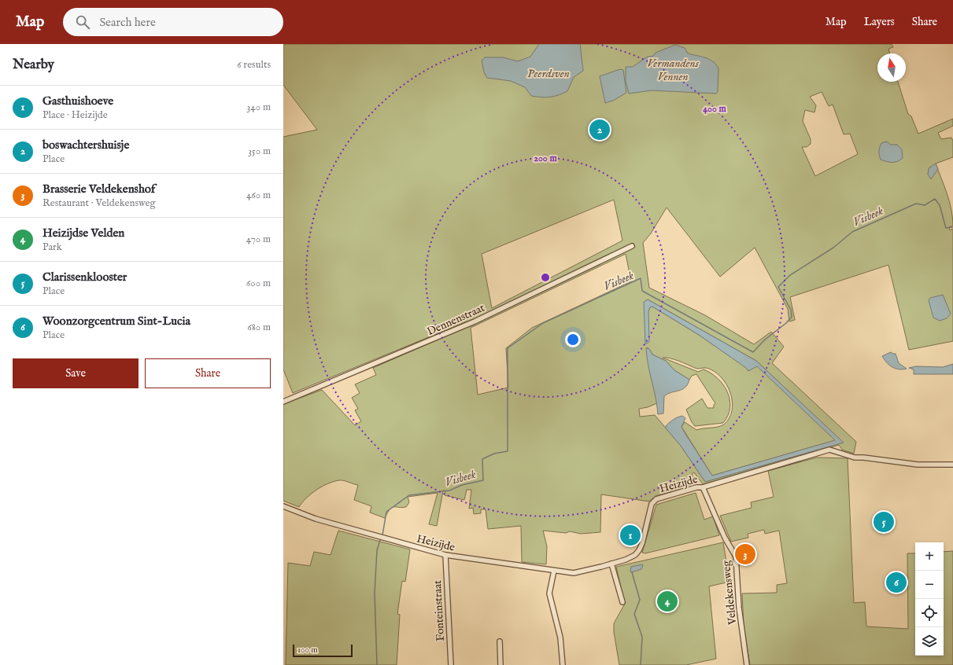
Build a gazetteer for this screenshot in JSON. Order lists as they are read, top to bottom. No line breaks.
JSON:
{"streets":{"street":["Dennenstraat","Heizijde","Veldekensweg","Fonteinstraat"]},"crossings":[["Heizijde","Veldekensweg"],["Heizijde","Fonteinstraat"]],"water":["Vermandens Vennen","Peerdsven","Visbeek"],"scale_bar":"100 m","north":"top","page":{"header":"Map","search":"Search here","nav":["Map","Layers","Share"],"heading":["Nearby","6 results"],"list":[{"mark":"1","name":"Gasthuishoeve","note":"Place · Heizijde","value":"340 m"},{"mark":"2","name":"boswachtershuisje","note":"Place","value":"350 m"},{"mark":"3","name":"Brasserie Veldekenshof","note":"Restaurant · Veldekensweg","value":"460 m"},{"mark":"4","name":"Heizijdse Velden","note":"Park","value":"470 m"},{"mark":"5","name":"Clarissenklooster","note":"Place","value":"600 m"},{"mark":"6","name":"Woonzorgcentrum Sint-Lucia","note":"Place","value":"680 m"}],"pins":["2","5","1","3","6","4"],"buttons":["Save","Share"],"map_buttons":["+","−"],"scale":"100 m"},"rings":["400 m","200 m"]}
